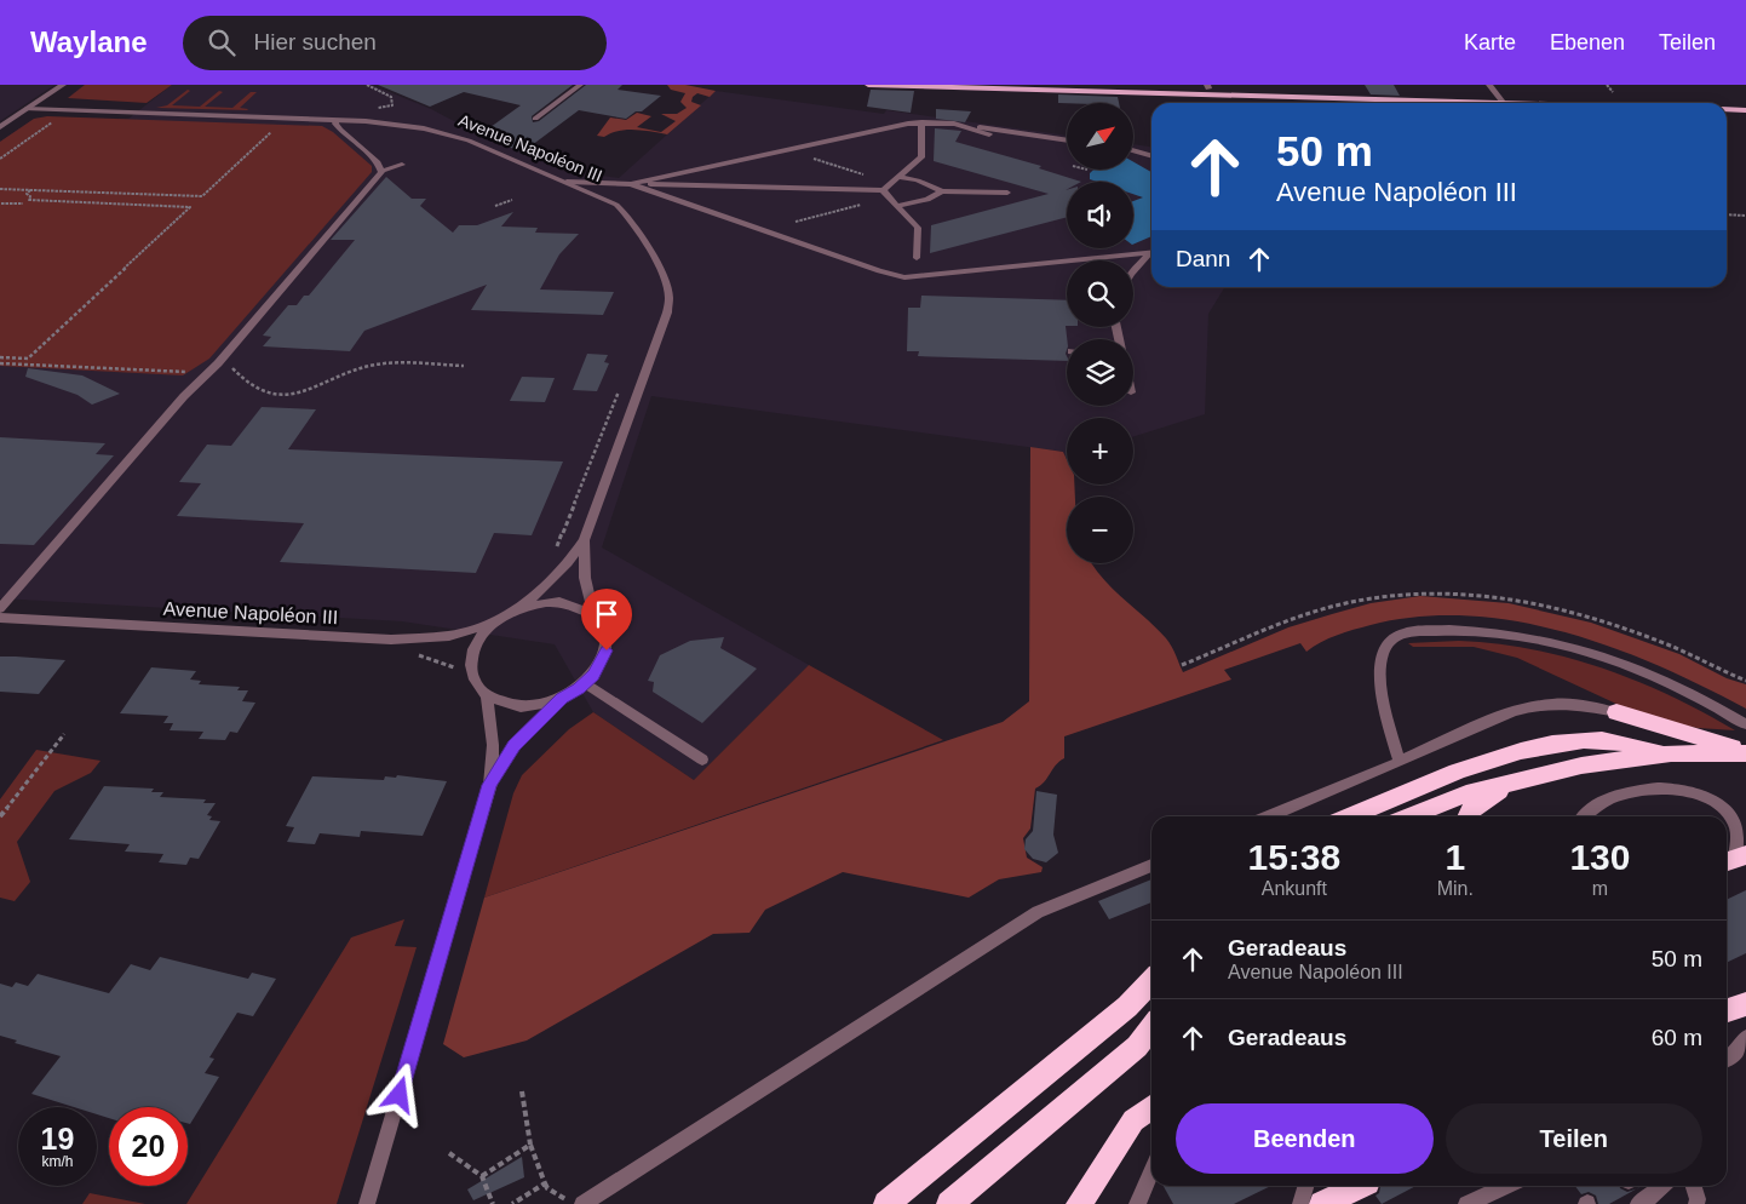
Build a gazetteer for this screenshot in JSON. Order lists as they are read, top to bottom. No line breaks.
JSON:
{"streets":{"street":["Avenue Napoléon III"]},"north":"top right","page":{"header":"Waylane","search":"Hier suchen","nav":["Karte","Ebenen","Teilen"],"map_buttons":["+","−"],"turn":["50 m","Avenue Napoléon III"],"then":"Dann","eta":["15:38","Ankunft","1","Min.","130","m"],"list":[{"name":"Geradeaus","note":"Avenue Napoléon III","value":"50 m"},{"name":"Geradeaus","value":"60 m"}],"buttons":["Beenden","Teilen"],"speed":"19 km/h","limit":"20"}}
